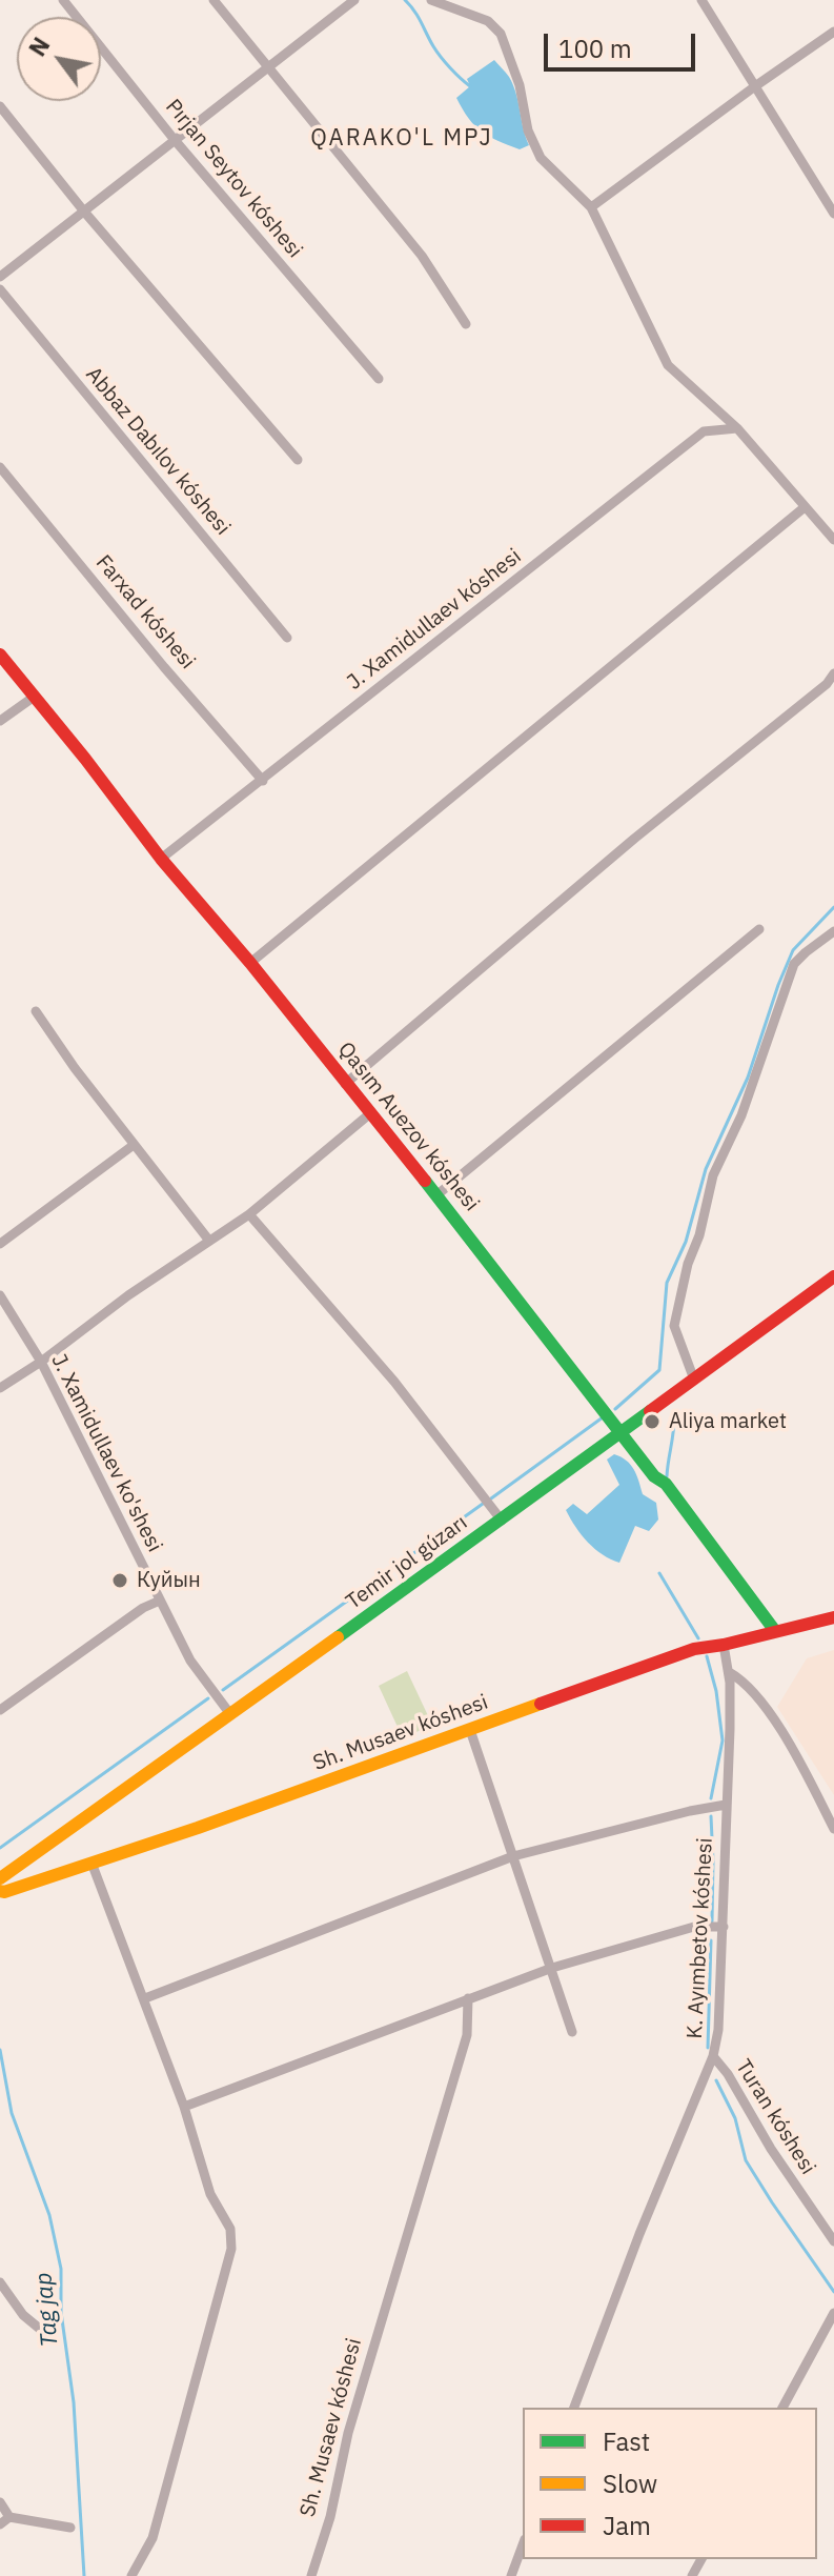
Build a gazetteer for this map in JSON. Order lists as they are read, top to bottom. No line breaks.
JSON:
{"streets":{"street":["Pırjan Seytov kóshesi","Abbaz Dabılov kóshesi","Farxad kóshesi","J. Xamidullaev kóshesi","Qasım Auezov kóshesi","J. Xamidullaev ko'shesi","Temir jol gúzarı","Sh. Musaev kóshesi","K. Ayımbetov kóshesi","Turan kóshesi"]},"crossings":[["Farxad kóshesi","J. Xamidullaev kóshesi"],["J. Xamidullaev kóshesi","Qasım Auezov kóshesi"],["Qasım Auezov kóshesi","Temir jol gúzarı"],["Qasım Auezov kóshesi","Sh. Musaev kóshesi"],["J. Xamidullaev ko'shesi","Temir jol gúzarı"],["Sh. Musaev kóshesi","K. Ayımbetov kóshesi"],["K. Ayımbetov kóshesi","Turan kóshesi"]],"districts":["QARAKO'L MPJ"],"water":["Tag jap"],"places":["Aliya market","Куйын"],"legend":["Fast","Slow","Jam"],"scale_bar":"100 m","north":"top left"}
